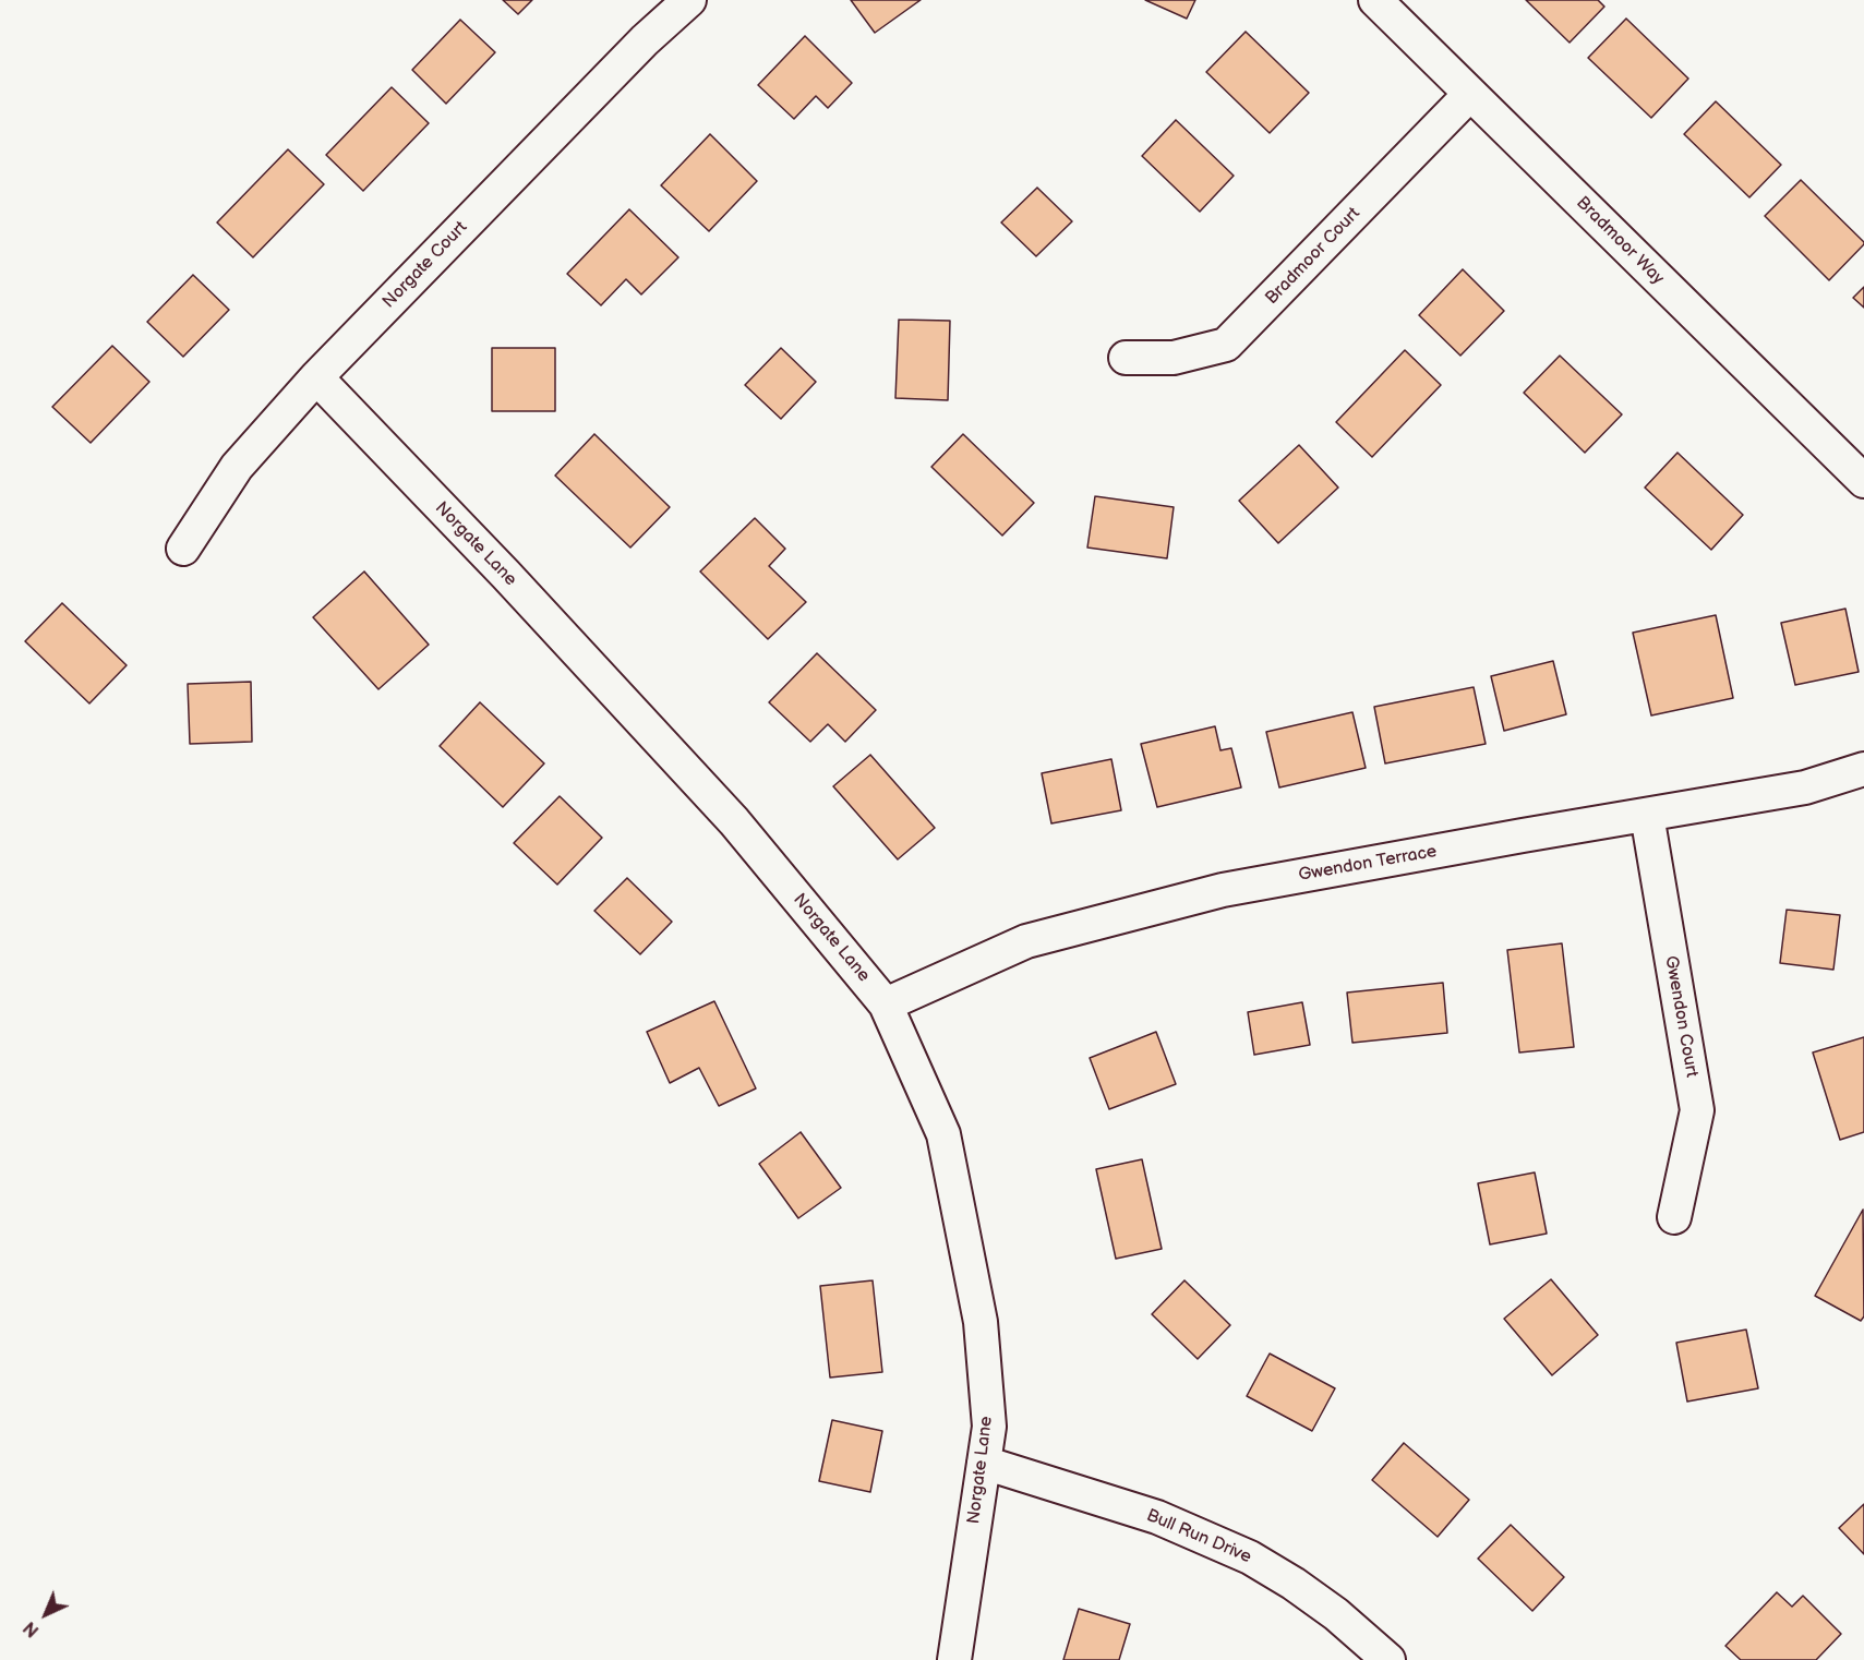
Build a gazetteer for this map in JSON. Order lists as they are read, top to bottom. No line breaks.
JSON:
{"streets":{"street":["Bradmoor Way","Bradmoor Court","Norgate Court","Norgate Lane","Gwendon Terrace","Gwendon Court","Bull Run Drive"]},"crossings":[["Bradmoor Way","Bradmoor Court"],["Norgate Court","Norgate Lane"],["Norgate Lane","Gwendon Terrace"],["Norgate Lane","Bull Run Drive"],["Gwendon Terrace","Gwendon Court"]],"north":"bottom left"}
